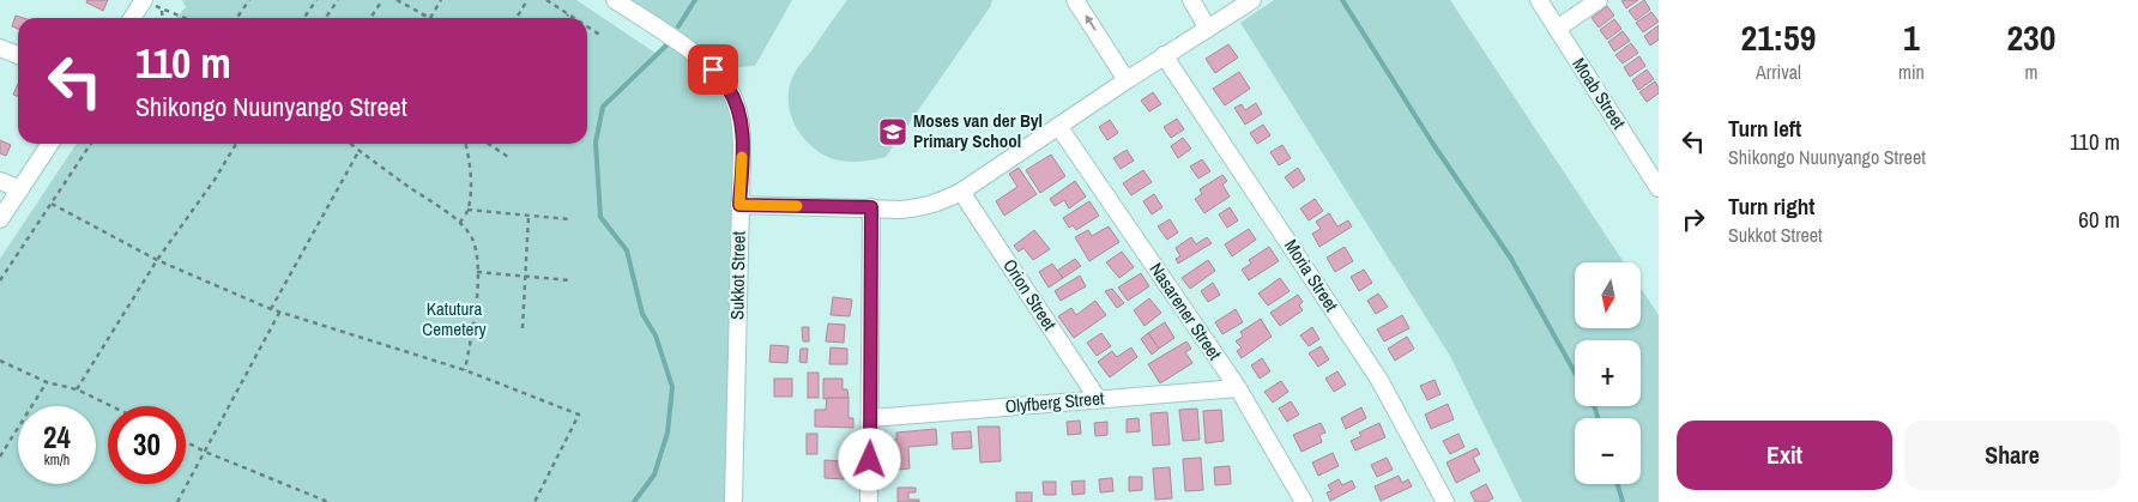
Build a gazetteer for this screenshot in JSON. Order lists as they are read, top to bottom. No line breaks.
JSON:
{"streets":{"street":["Moab Street","Sukkot Street","Moria Street","Orion Street","Nasarener Street","Olyfberg Street"]},"crossings":[["Orion Street","Olyfberg Street"],["Nasarener Street","Olyfberg Street"]],"parks":["Katutura Cemetery"],"places":{"school or university":["Moses van der Byl Primary School"]},"north":"bottom","page":{"eta":["21:59","Arrival","1","min","230","m"],"turn":["110 m","Shikongo Nuunyango Street"],"list":[{"name":"Turn left","note":"Shikongo Nuunyango Street","value":"110 m"},{"name":"Turn right","note":"Sukkot Street","value":"60 m"}],"map_buttons":["+","−"],"speed":"24 km/h","limit":"30","buttons":["Exit","Share"]}}
